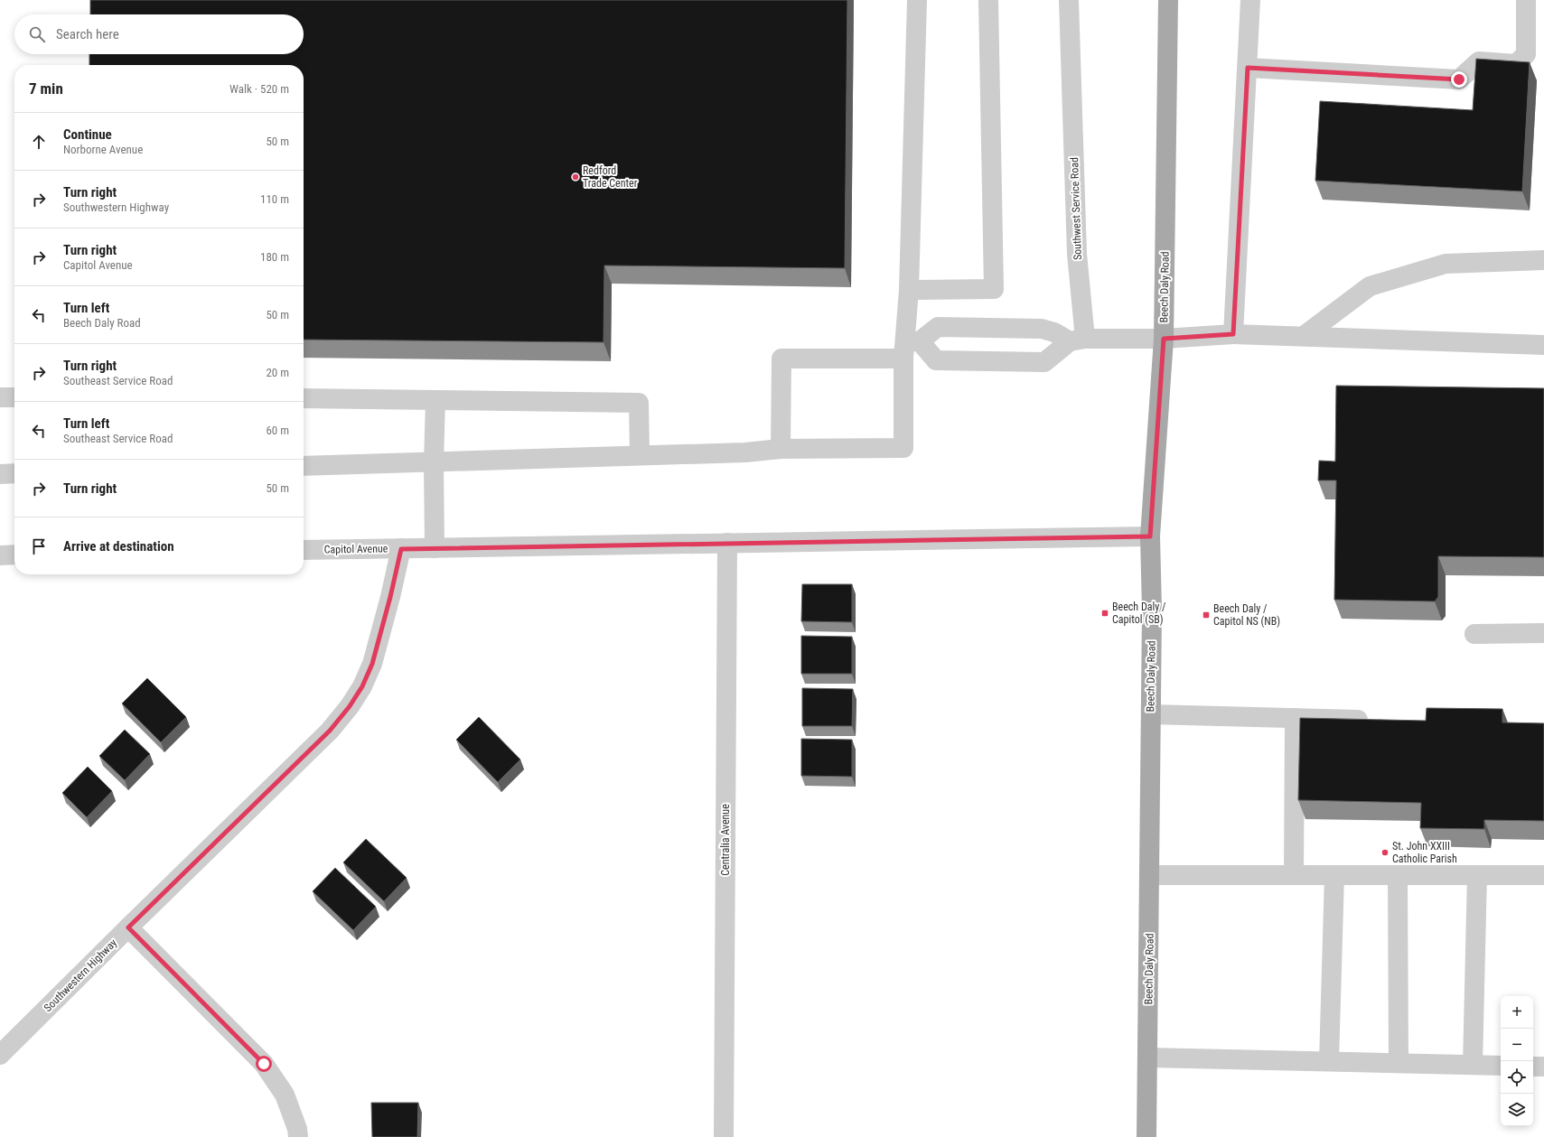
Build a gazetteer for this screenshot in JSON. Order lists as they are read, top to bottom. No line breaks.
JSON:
{"streets":{"main road":["Beech Daly Road"],"street":["Southwest Service Road","Capitol Avenue","Centralia Avenue","Southwestern Highway"]},"crossings":[["Beech Daly Road","Capitol Avenue"],["Capitol Avenue","Centralia Avenue"],["Capitol Avenue","Southwestern Highway"]],"places":{"other":["Redford Trade Center","St. John XXIII Catholic Parish"],"transit":["Beech Daly / Capitol (SB)","Beech Daly / Capitol NS (NB)"]},"page":{"search":"Search here","heading":["7 min","Walk · 520 m"],"list":[["Continue","Norborne Avenue","50 m"],["Turn right","Southwestern Highway","110 m"],["Turn right","Capitol Avenue","180 m"],["Turn left","Beech Daly Road","50 m"],["Turn right","Southeast Service Road","20 m"],["Turn left","Southeast Service Road","60 m"],["Turn right","50 m"],"Arrive at destination"],"map_buttons":["+","−"]}}
